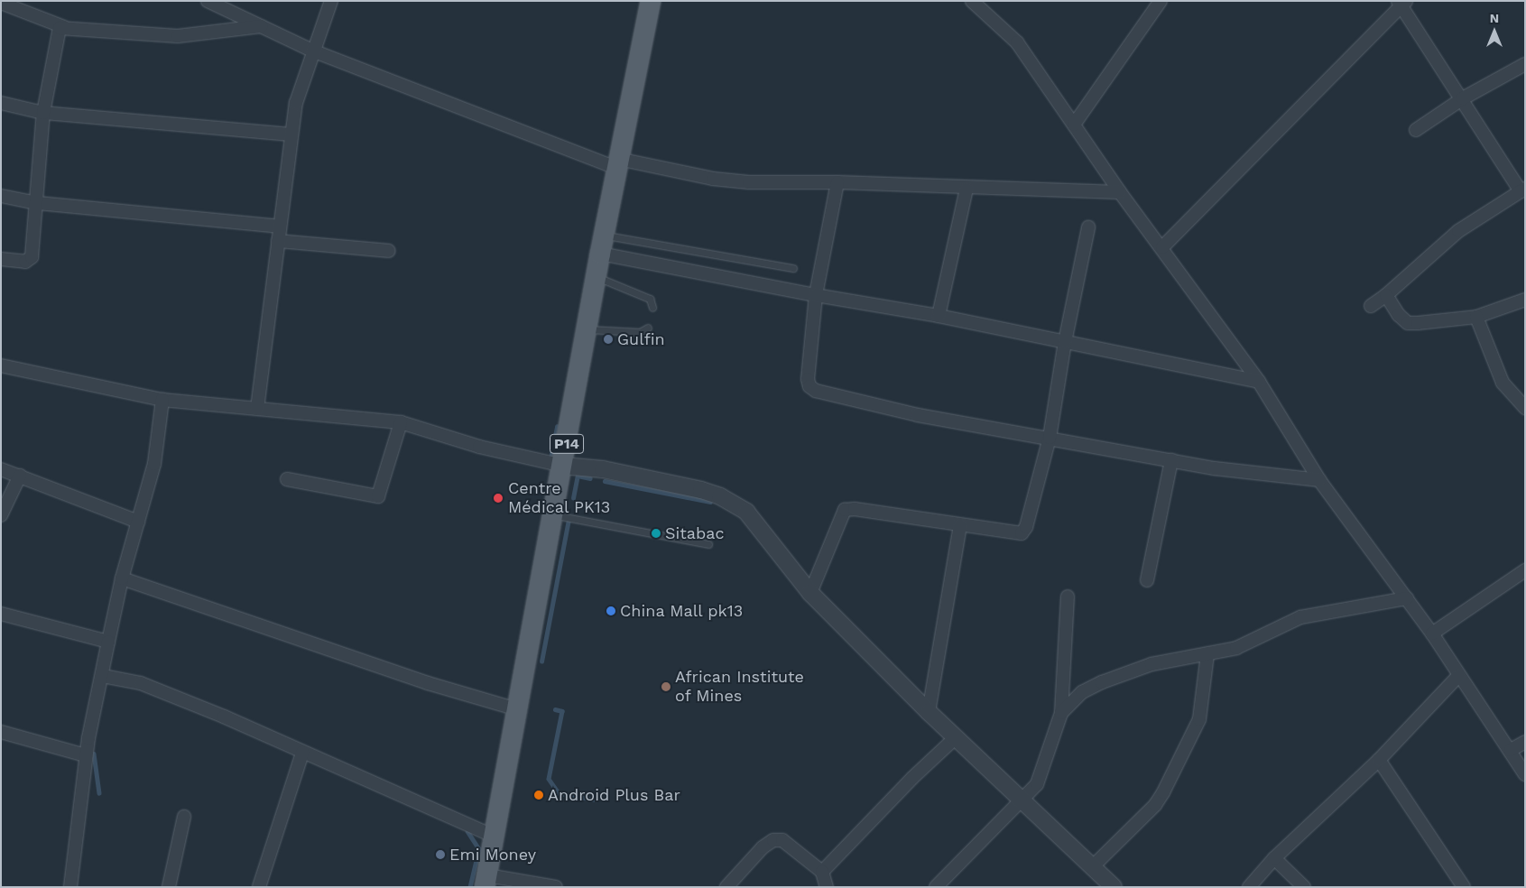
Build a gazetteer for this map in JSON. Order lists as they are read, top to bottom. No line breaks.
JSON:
{"streets":{"main road":["P14"]},"places":["Gulfin","Centre Médical PK13","Sitabac","China Mall pk13","African Institute of Mines","Android Plus Bar","Emi Money"],"north":"top"}
